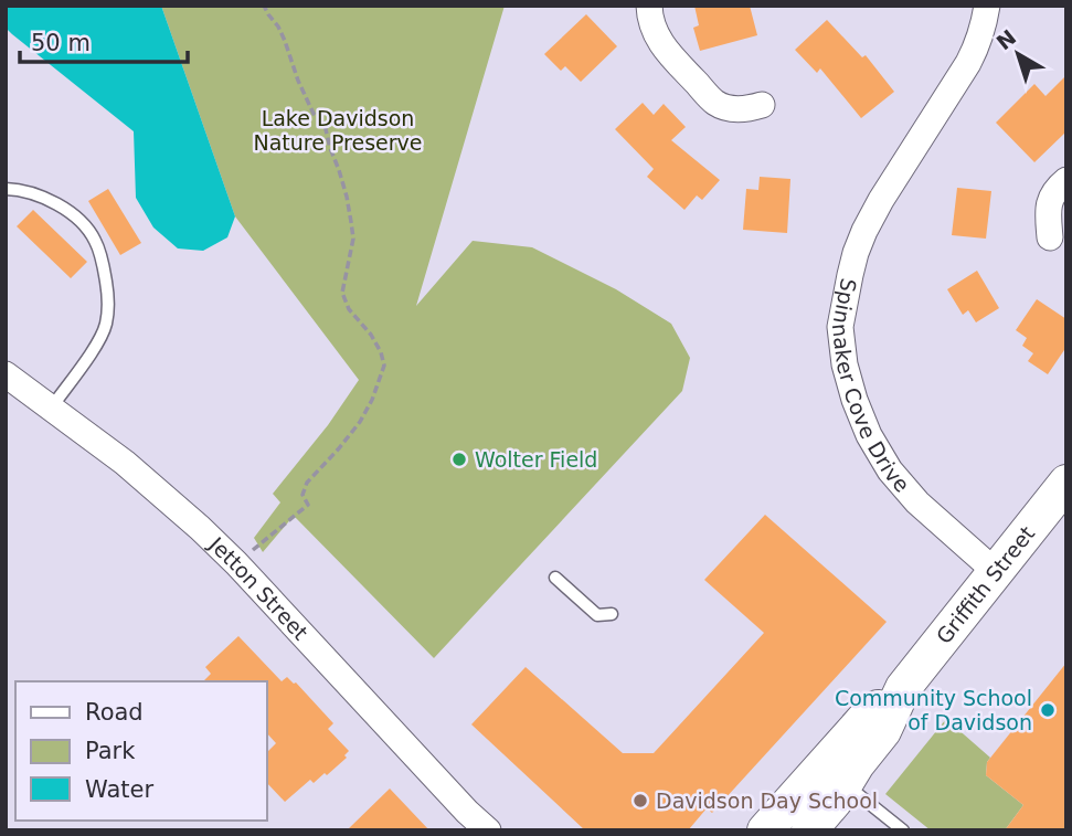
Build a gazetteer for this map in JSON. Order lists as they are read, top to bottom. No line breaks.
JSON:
{"streets":{"main road":["Griffith Street"],"street":["Spinnaker Cove Drive","Jetton Street"]},"crossings":[["Spinnaker Cove Drive","Griffith Street"]],"parks":["Lake Davidson Nature Preserve"],"places":["Wolter Field","Community School of Davidson","Davidson Day School"],"legend":["Road","Park","Water"],"scale_bar":"50 m","north":"top left"}
